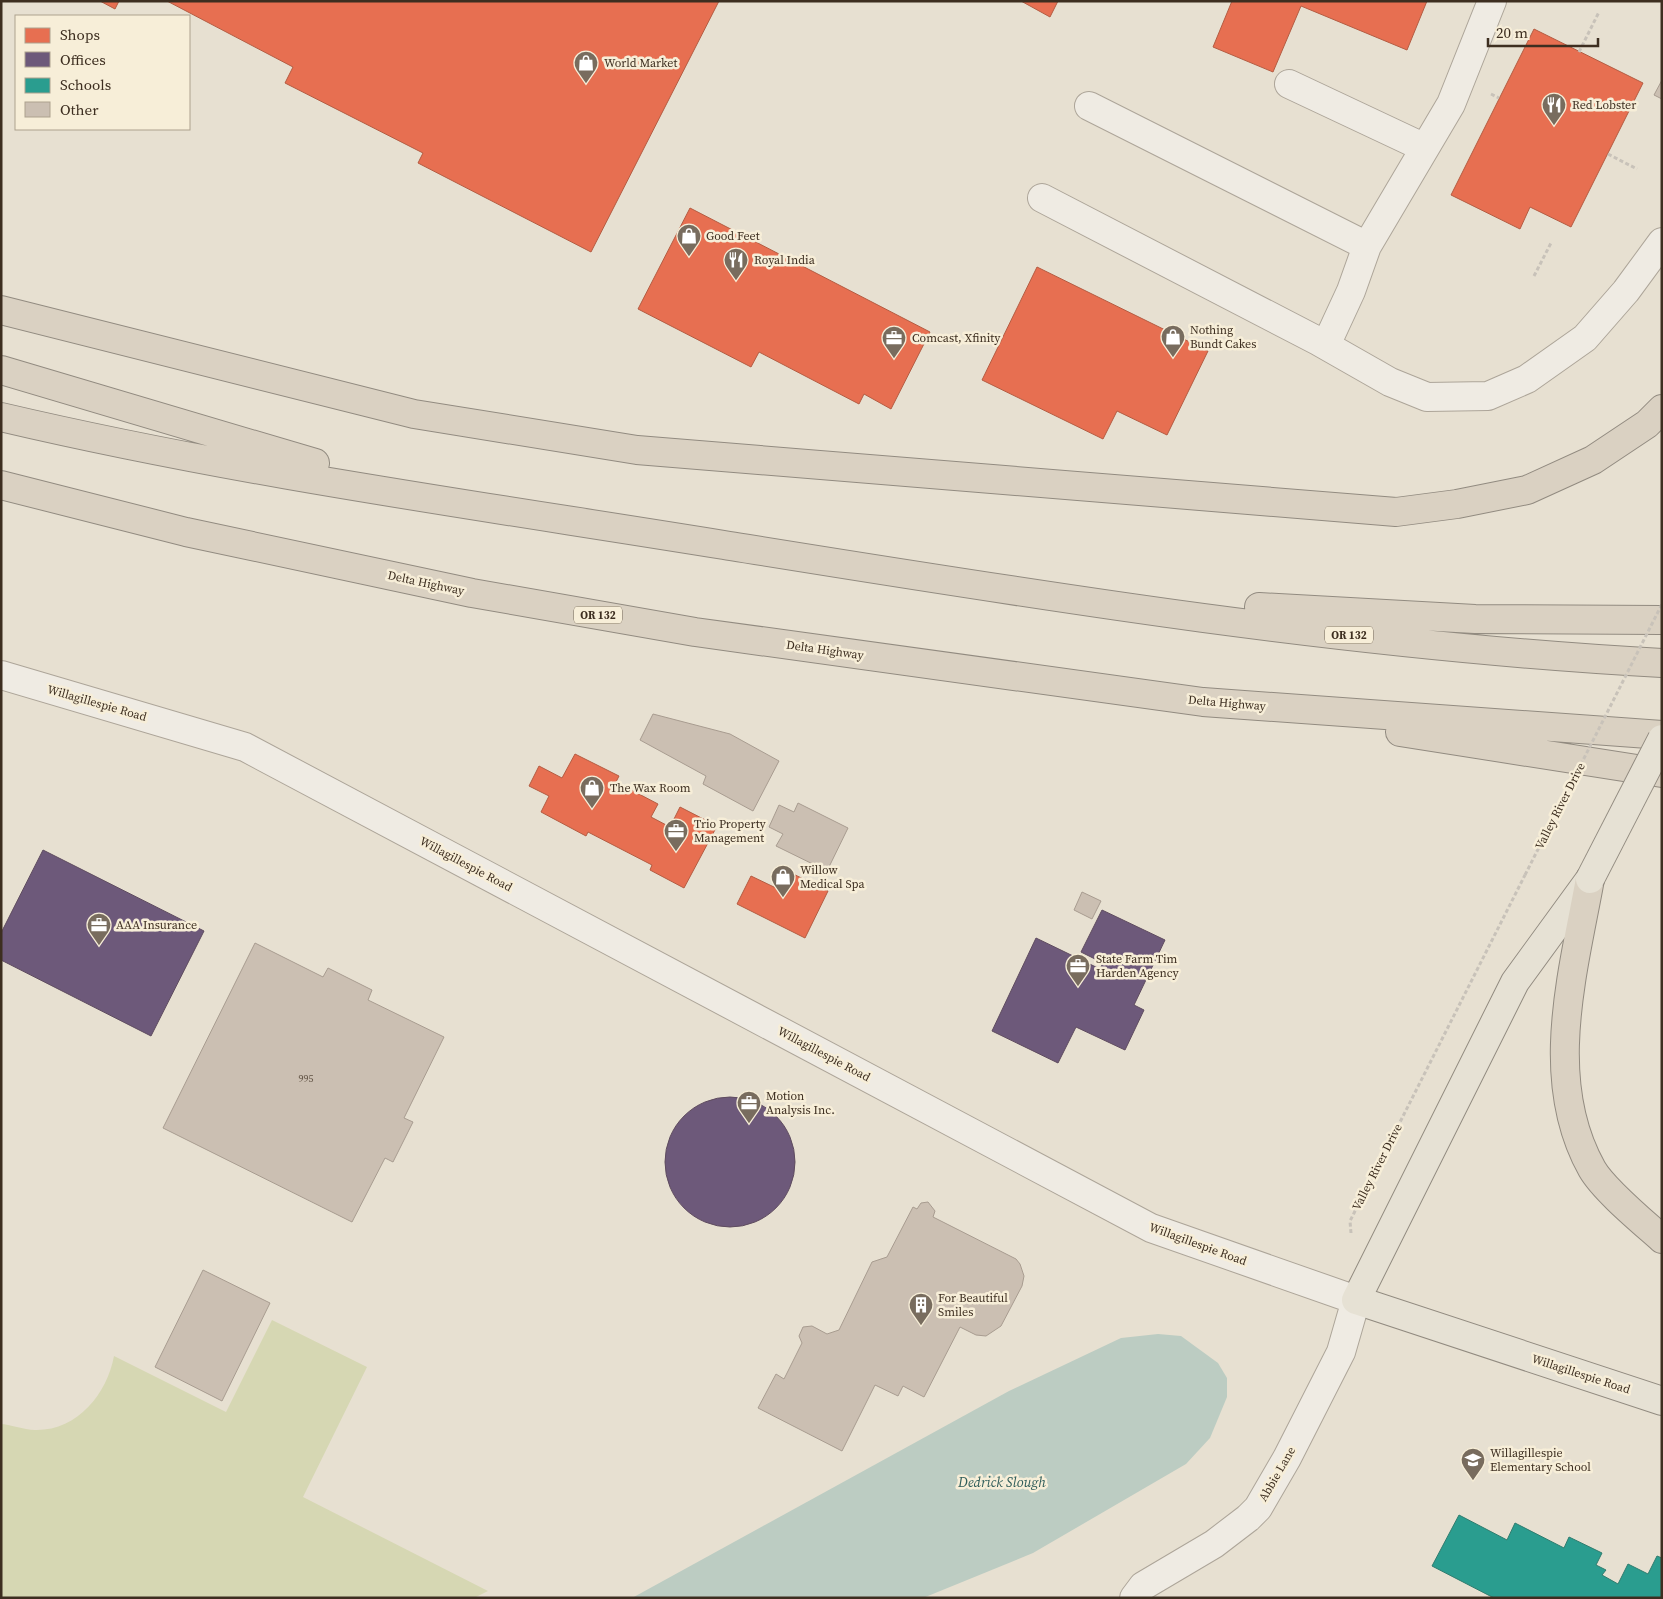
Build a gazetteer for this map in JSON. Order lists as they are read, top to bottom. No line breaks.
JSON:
{"streets":{"highway":["Delta Highway","OR 132"],"main road":["Willagillespie Road"],"street":["Abbie Lane"],"path":["Valley River Drive"]},"crossings":[["Willagillespie Road","Abbie Lane"]],"water":["Dedrick Slough"],"places":{"shop":["World Market","Good Feet","Nothing Bundt Cakes","The Wax Room","Willow Medical Spa"],"restaurant":["Red Lobster","Royal India"],"office":["Comcast, Xfinity","Trio Property Management","AAA Insurance","State Farm Tim Harden Agency","Motion Analysis Inc."],"building":["For Beautiful Smiles"],"school or university":["Willagillespie Elementary School"]},"house_numbers":["995"],"legend":["Shops","Offices","Schools","Other"],"scale_bar":"20 m"}
